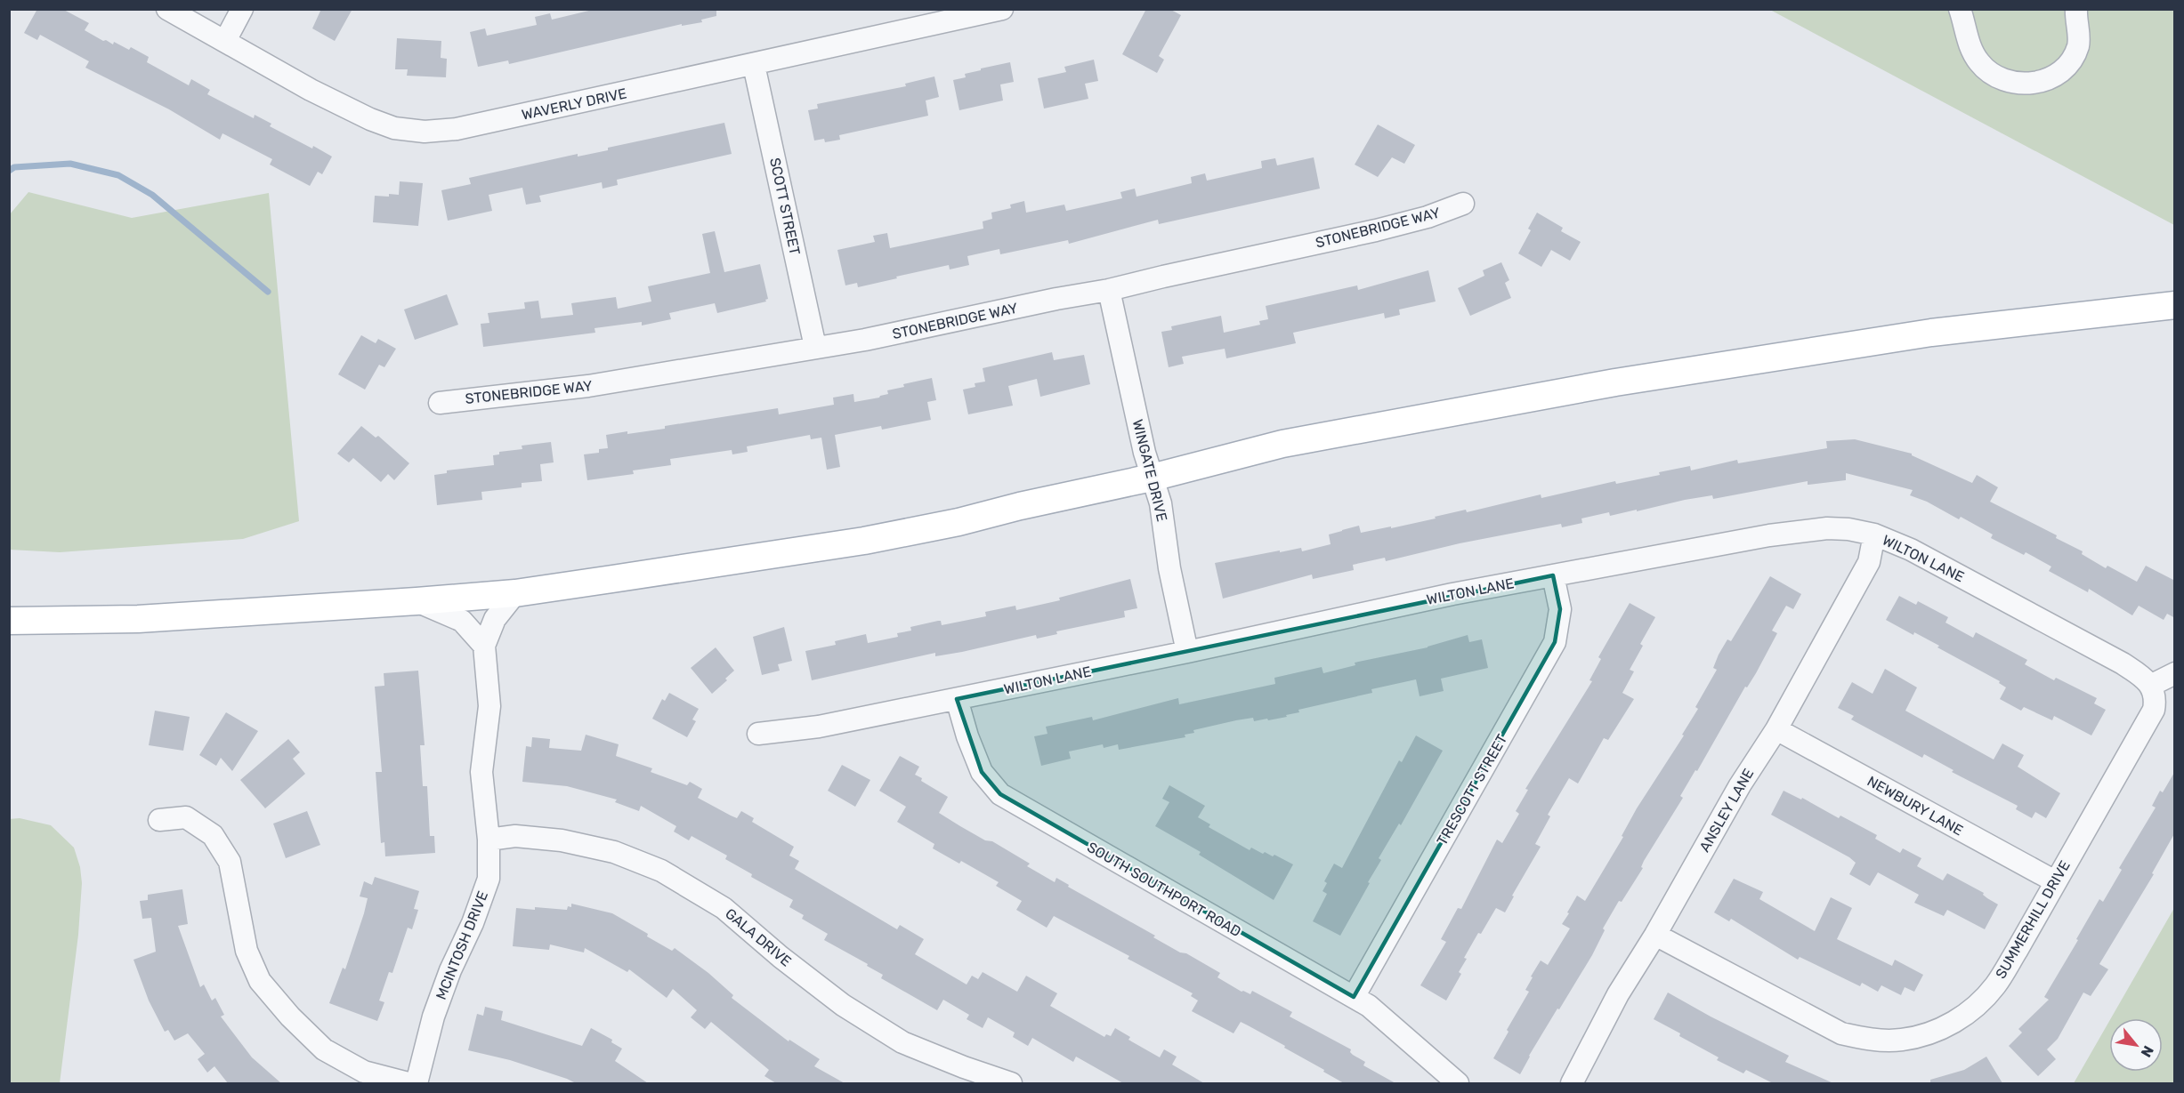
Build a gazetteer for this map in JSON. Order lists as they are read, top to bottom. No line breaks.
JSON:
{"streets":{"street":["WAVERLY DRIVE","SCOTT STREET","STONEBRIDGE WAY","WINGATE DRIVE","WILTON LANE","TRESCOTT STREET","NEWBURY LANE","ANSLEY LANE","SOUTH SOUTHPORT ROAD","SUMMERHILL DRIVE","GALA DRIVE","MCINTOSH DRIVE"]},"crossings":[["WAVERLY DRIVE","SCOTT STREET"],["SCOTT STREET","STONEBRIDGE WAY"],["STONEBRIDGE WAY","WINGATE DRIVE"],["WINGATE DRIVE","WILTON LANE"],["WILTON LANE","TRESCOTT STREET"],["WILTON LANE","ANSLEY LANE"],["WILTON LANE","SOUTH SOUTHPORT ROAD"],["WILTON LANE","SUMMERHILL DRIVE"],["TRESCOTT STREET","SOUTH SOUTHPORT ROAD"],["NEWBURY LANE","ANSLEY LANE"],["NEWBURY LANE","SUMMERHILL DRIVE"],["ANSLEY LANE","SUMMERHILL DRIVE"],["GALA DRIVE","MCINTOSH DRIVE"]],"north":"bottom right"}
